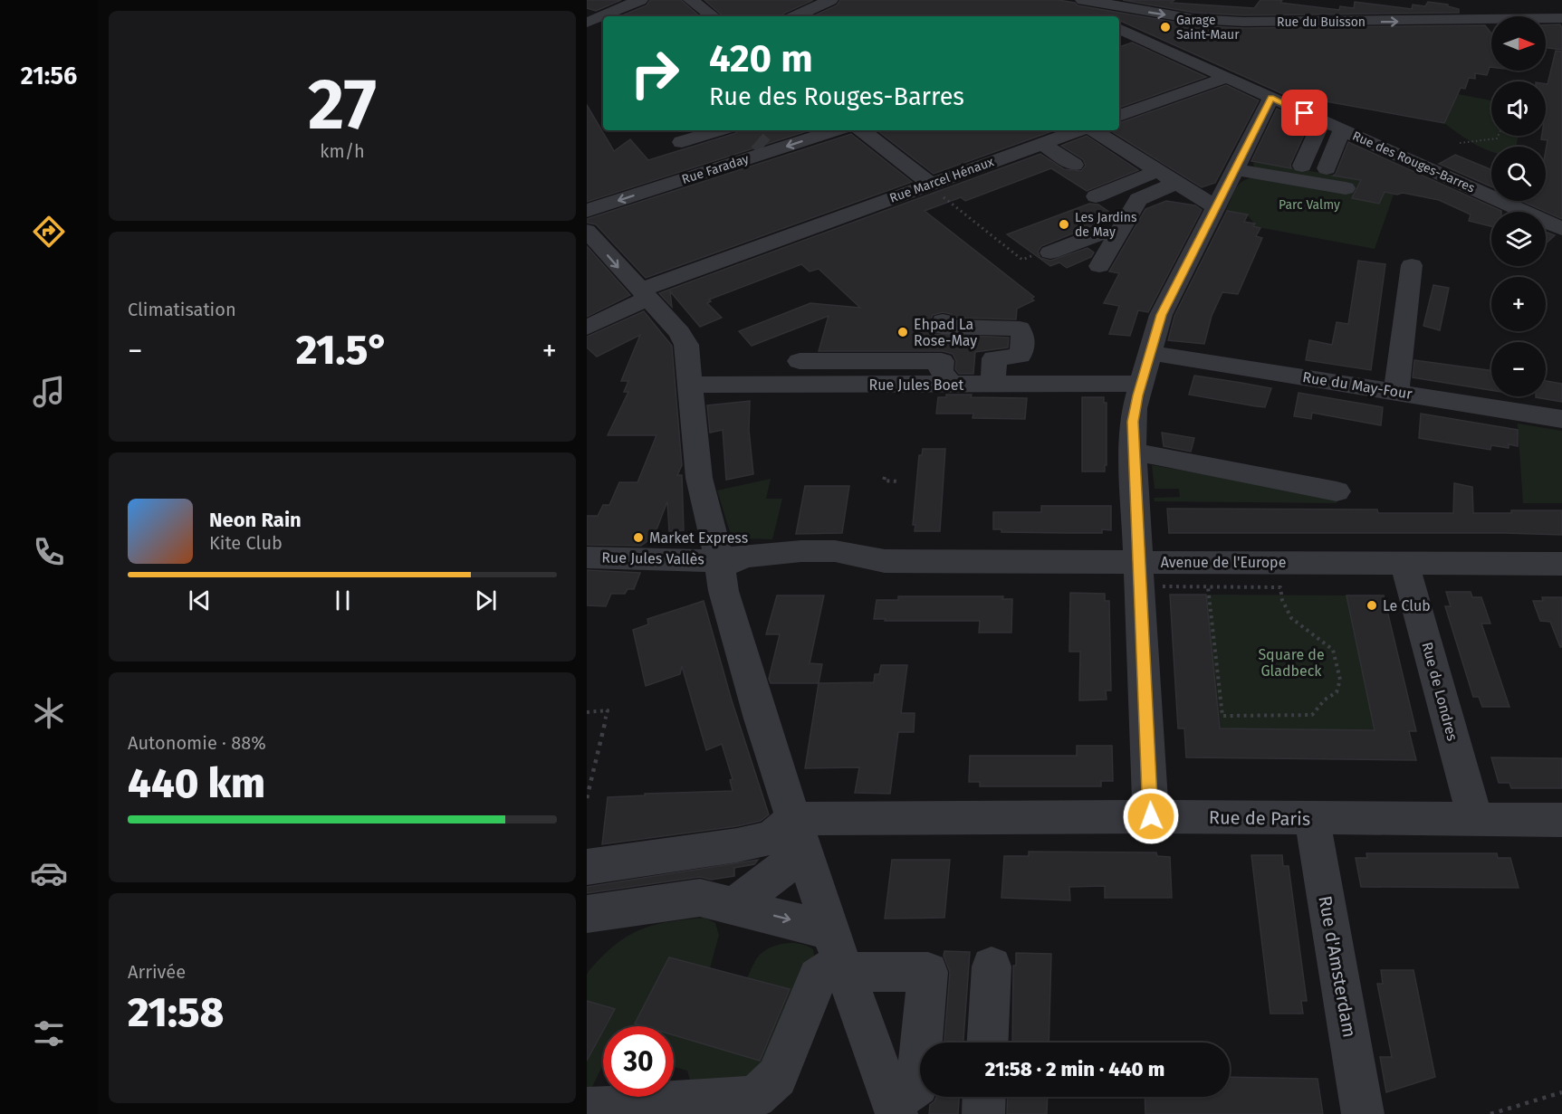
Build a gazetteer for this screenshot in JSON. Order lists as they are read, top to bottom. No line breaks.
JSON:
{"streets":{"street":["Rue du Buisson","Rue des Rouges-Barres","Rue Faraday","Rue Marcel Hénaux","Rue Jules Boet","Rue du May-Four","Rue Jules Vallès","Avenue de l'Europe","Rue de Londres","Rue de Paris","Rue d'Amsterdam"]},"crossings":[["Rue Jules Vallès","Avenue de l'Europe"],["Avenue de l'Europe","Rue de Londres"],["Rue de Londres","Rue de Paris"],["Rue de Paris","Rue d'Amsterdam"]],"parks":["Parc Valmy","Square de Gladbeck"],"places":["Garage Saint-Maur","Les Jardins de May","Ehpad La Rose-May","Market Express","Le Club"],"north":"right","page":{"tabs":"21:56","tile":[["27","km/h"],"Climatisation",["Autonomie · 88%","440 km"],["Arrivée","21:58"]],"map_buttons":["+","−"],"turn":["420 m","Rue des Rouges-Barres"],"heat":["−","21.5°","+"],"song":["Neon Rain","Kite Club"],"limit":"30","trip":"21:58 · 2 min · 440 m"}}
